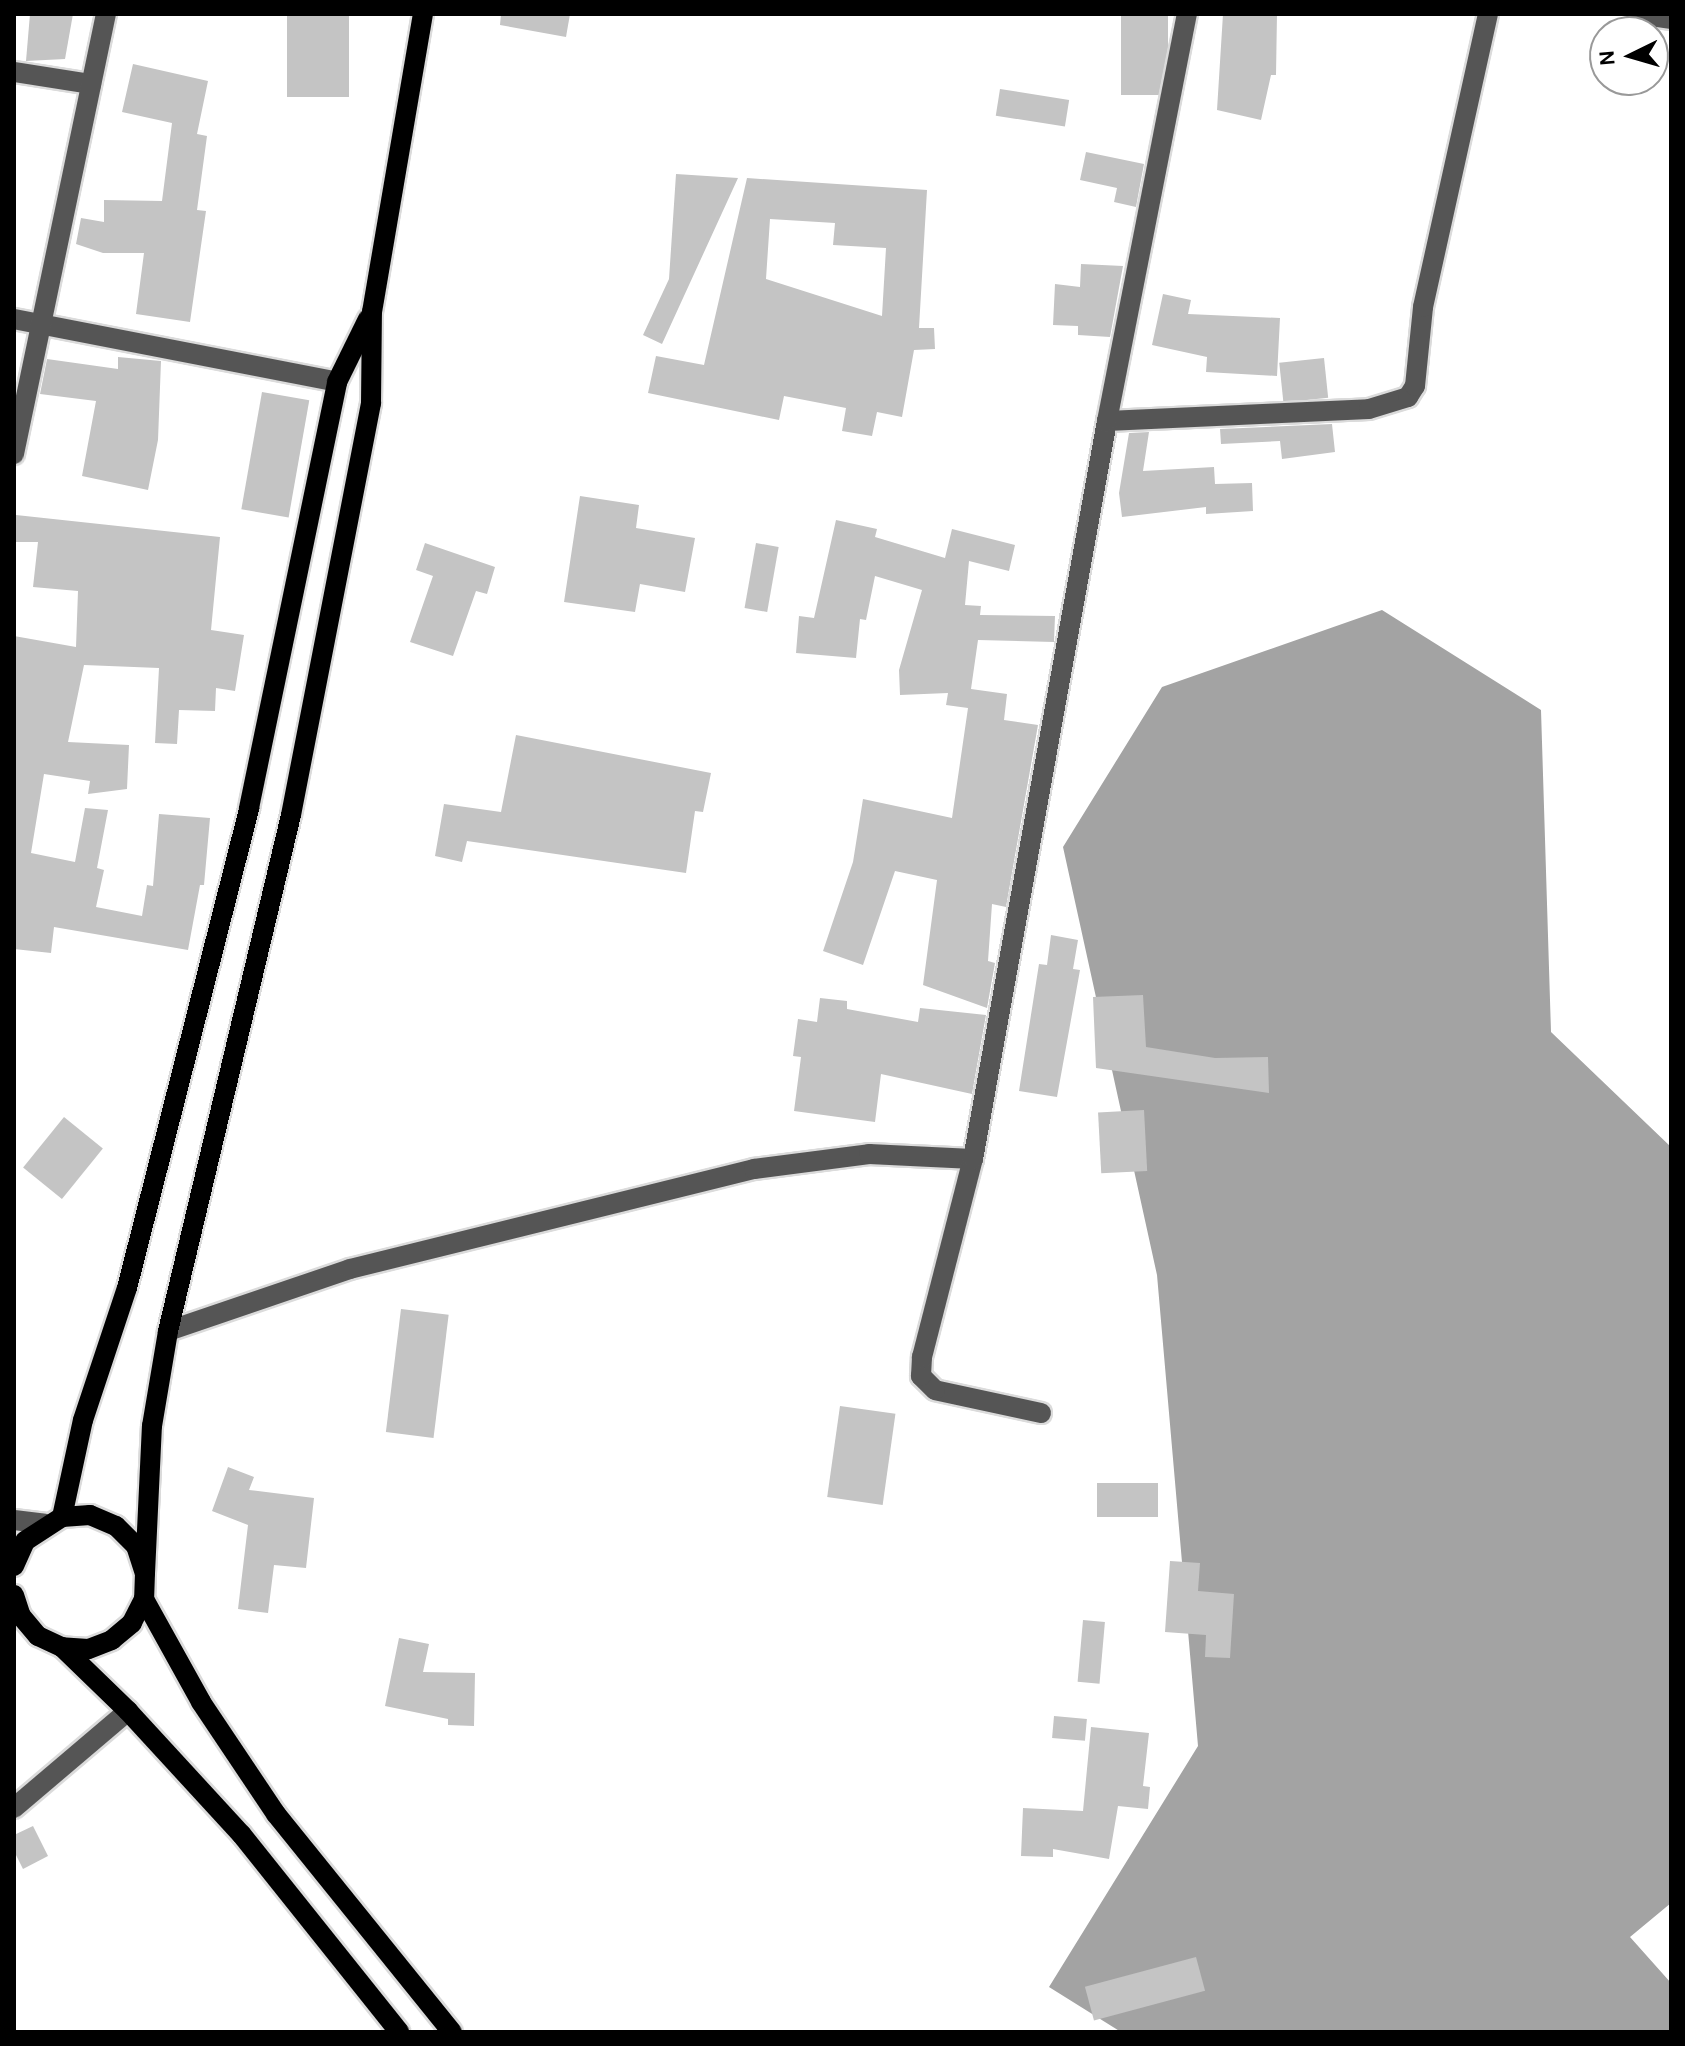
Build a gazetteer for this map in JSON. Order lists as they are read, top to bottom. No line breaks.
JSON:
{"north":"left"}
